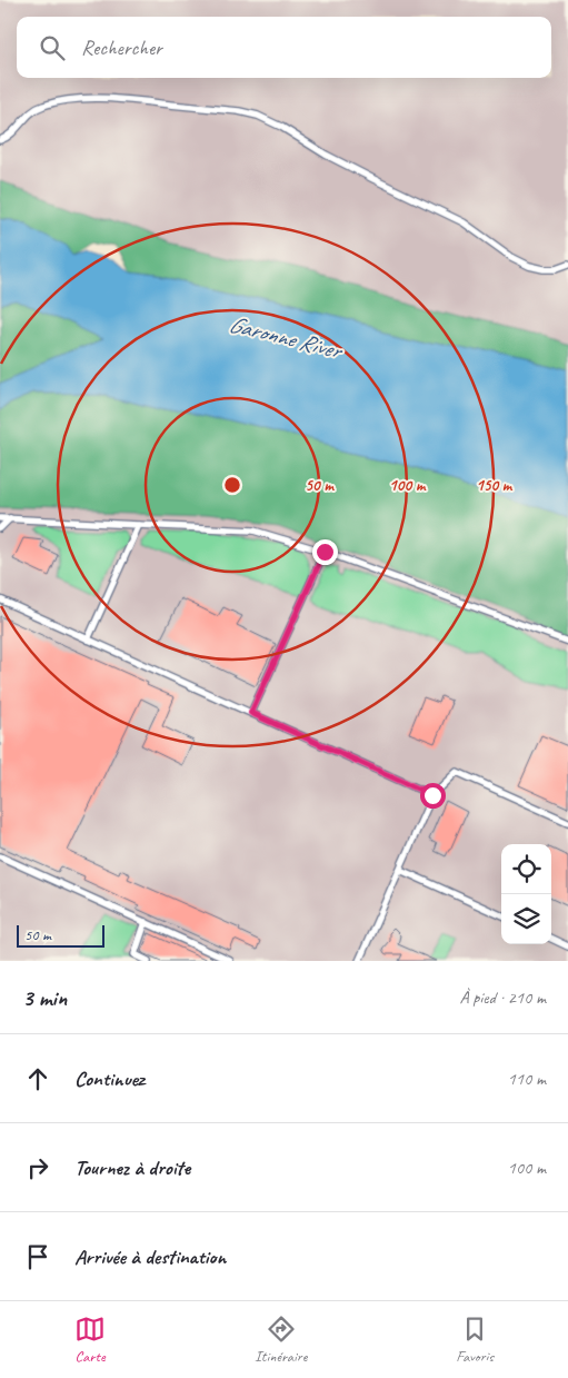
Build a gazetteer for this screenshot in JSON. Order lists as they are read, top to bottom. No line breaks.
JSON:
{"water":["Garonne River"],"scale_bar":"50 m","page":{"search":"Rechercher","scale":"50 m","heading":["3 min","À pied · 210 m"],"list":[["Continuez","110 m"],["Tournez à droite","100 m"],"Arrivée à destination"],"nav":["Carte","Itinéraire","Favoris"]},"rings":["50 m","100 m","150 m"]}
